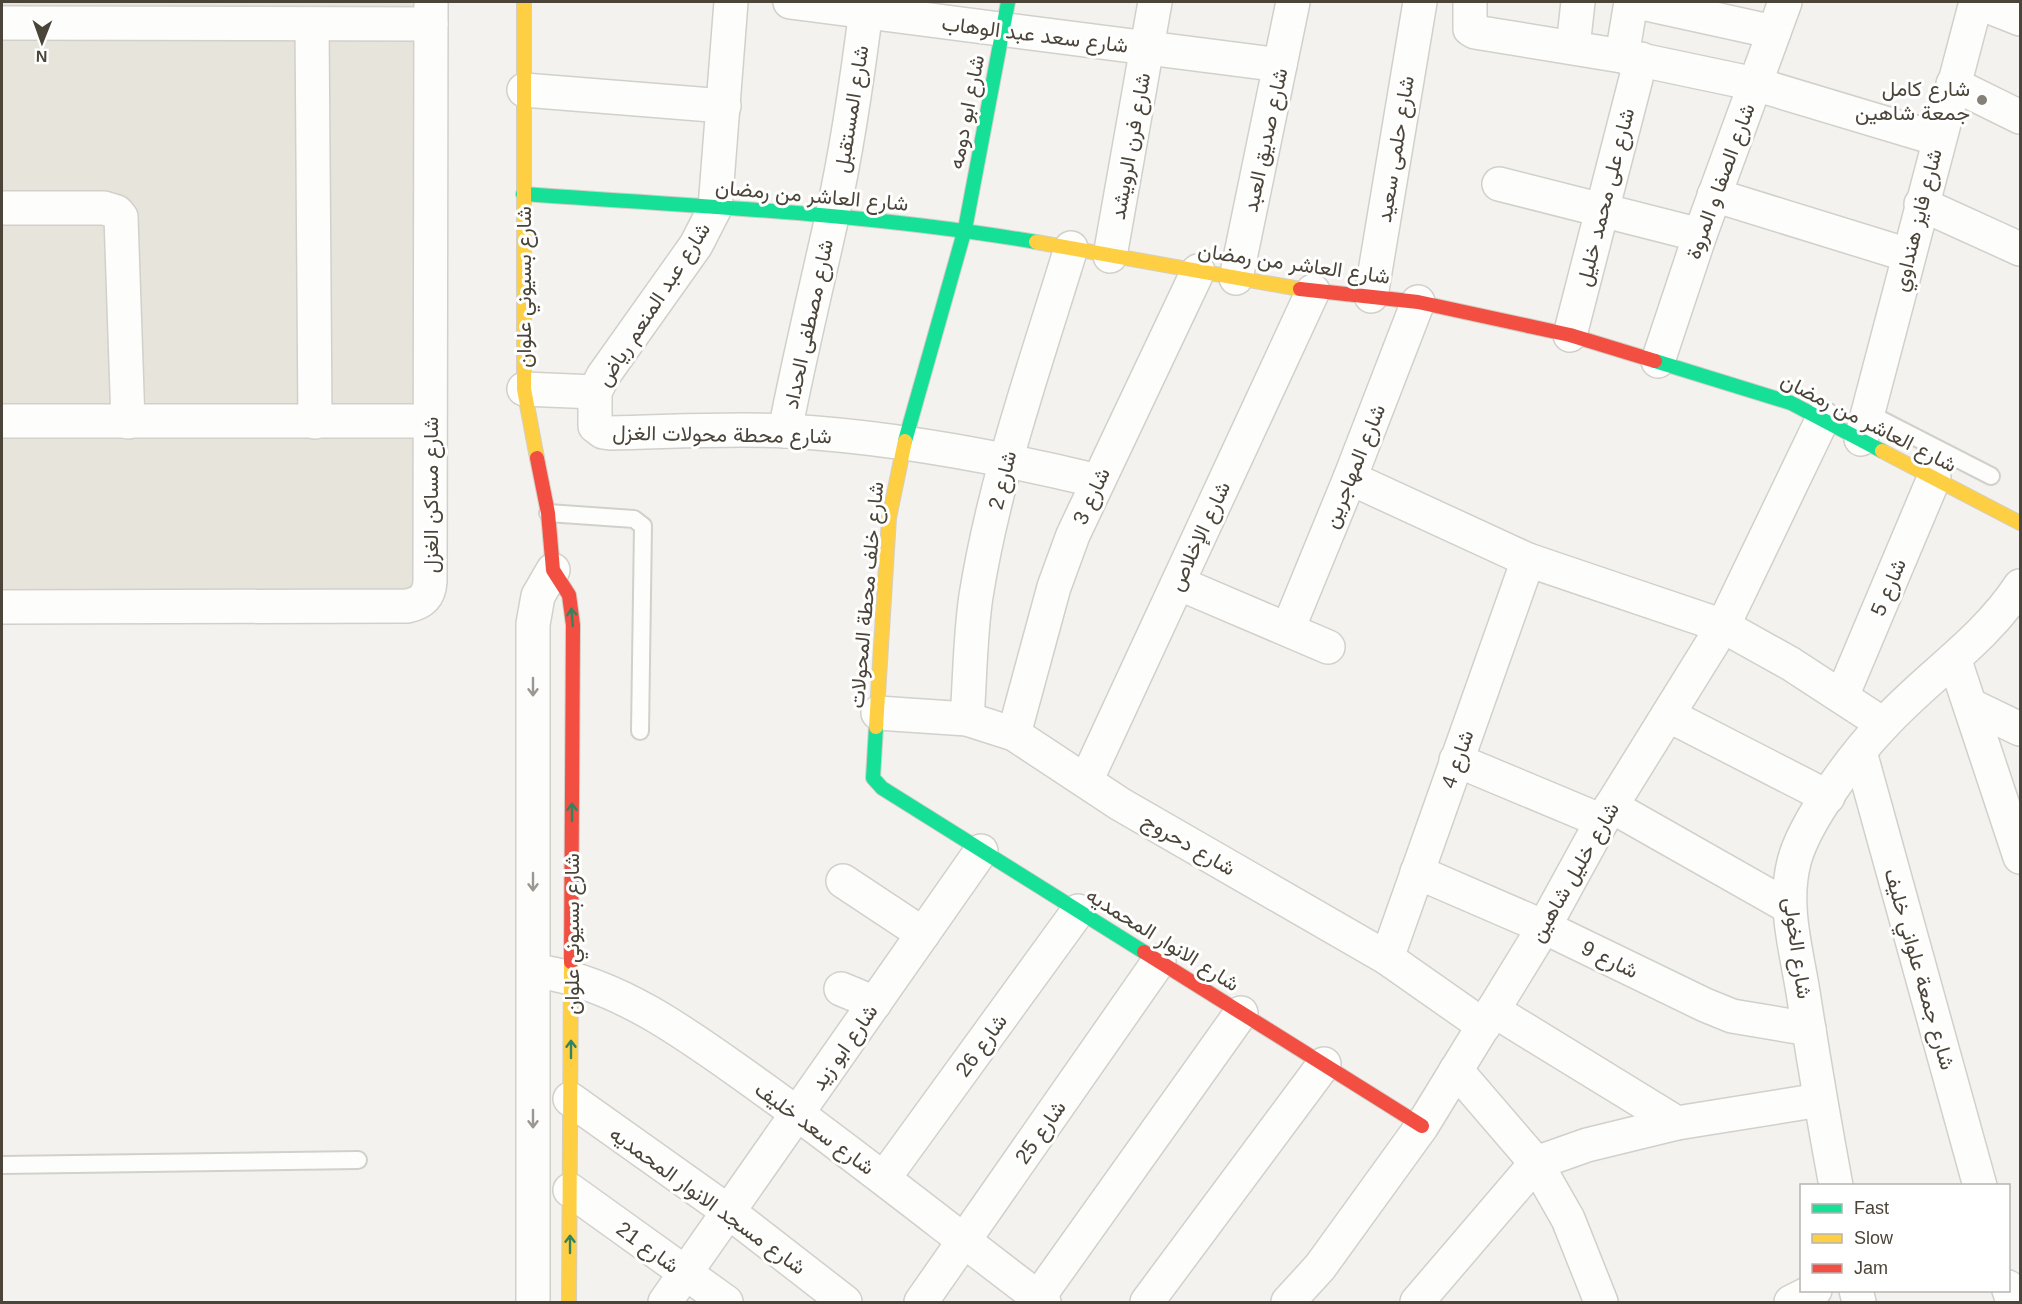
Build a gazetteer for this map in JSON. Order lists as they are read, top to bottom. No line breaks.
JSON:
{"streets":{"street":["شارع سعد عبد الوهاب","شارع المستقبل","شارع ابو دومه","شارع صديق العبد","شارع فرن الرويشد","شارع حلمى سعيد","شارع الصفا و المروة","شارع العاشر من رمضان","شارع على محمد خليل","شارع فايز هنداوي","شارع بسيوني علوان","شارع عبد المنعم رياض","شارع مصطفى الحداد","شارع محطة محولات الغزل","شارع المهاجرين","شارع 2","شارع مساكن الغزل","شارع 3","شارع الإخلاص","شارع 5","شارع خلف محطة المحولات","شارع 4","شارع دحروج","شارع خليل شاهين","شارع الانوار المحمديه","شارع الخولى","شارع 9","شارع جمعة علواني خليف","شارع 26","شارع ابو زيد","شارع سعد خليف","شارع 25","شارع مسجد الانوار المحمديه","شارع 21"]},"crossings":[["شارع سعد عبد الوهاب","شارع المستقبل"],["شارع سعد عبد الوهاب","شارع ابو دومه"],["شارع سعد عبد الوهاب","شارع صديق العبد"],["شارع سعد عبد الوهاب","شارع فرن الرويشد"],["شارع المستقبل","شارع العاشر من رمضان"],["شارع المستقبل","شارع مصطفى الحداد"],["شارع ابو دومه","شارع العاشر من رمضان"],["شارع ابو دومه","شارع خلف محطة المحولات"],["شارع صديق العبد","شارع العاشر من رمضان"],["شارع فرن الرويشد","شارع العاشر من رمضان"],["شارع حلمى سعيد","شارع العاشر من رمضان"],["شارع الصفا و المروة","شارع العاشر من رمضان"],["شارع العاشر من رمضان","شارع على محمد خليل"],["شارع العاشر من رمضان","شارع فايز هنداوي"],["شارع العاشر من رمضان","شارع بسيوني علوان"],["شارع العاشر من رمضان","شارع عبد المنعم رياض"],["شارع العاشر من رمضان","شارع مصطفى الحداد"],["شارع العاشر من رمضان","شارع المهاجرين"],["شارع العاشر من رمضان","شارع 2"],["شارع العاشر من رمضان","شارع 3"],["شارع العاشر من رمضان","شارع الإخلاص"],["شارع العاشر من رمضان","شارع 5"],["شارع العاشر من رمضان","شارع خلف محطة المحولات"],["شارع العاشر من رمضان","شارع خليل شاهين"],["شارع بسيوني علوان","شارع سعد خليف"],["شارع بسيوني علوان","شارع مسجد الانوار المحمديه"],["شارع بسيوني علوان","شارع 21"],["شارع عبد المنعم رياض","شارع محطة محولات الغزل"],["شارع مصطفى الحداد","شارع محطة محولات الغزل"],["شارع محطة محولات الغزل","شارع 2"],["شارع محطة محولات الغزل","شارع 3"],["شارع محطة محولات الغزل","شارع خلف محطة المحولات"],["شارع 2","شارع دحروج"],["شارع 3","شارع دحروج"],["شارع الإخلاص","شارع دحروج"],["شارع خلف محطة المحولات","شارع دحروج"],["شارع خلف محطة المحولات","شارع الانوار المحمديه"],["شارع 4","شارع دحروج"],["شارع 4","شارع 9"],["شارع دحروج","شارع خليل شاهين"],["شارع خليل شاهين","شارع الانوار المحمديه"],["شارع خليل شاهين","شارع 9"],["شارع الانوار المحمديه","شارع 26"],["شارع الانوار المحمديه","شارع ابو زيد"],["شارع الانوار المحمديه","شارع 25"],["شارع الخولى","شارع 9"],["شارع الخولى","شارع جمعة علواني خليف"],["شارع 26","شارع سعد خليف"],["شارع ابو زيد","شارع سعد خليف"],["شارع ابو زيد","شارع مسجد الانوار المحمديه"],["شارع ابو زيد","شارع 21"],["شارع سعد خليف","شارع 25"]],"places":["شارع كامل جمعة شاهين"],"legend":["Fast","Slow","Jam"],"north":"bottom"}
